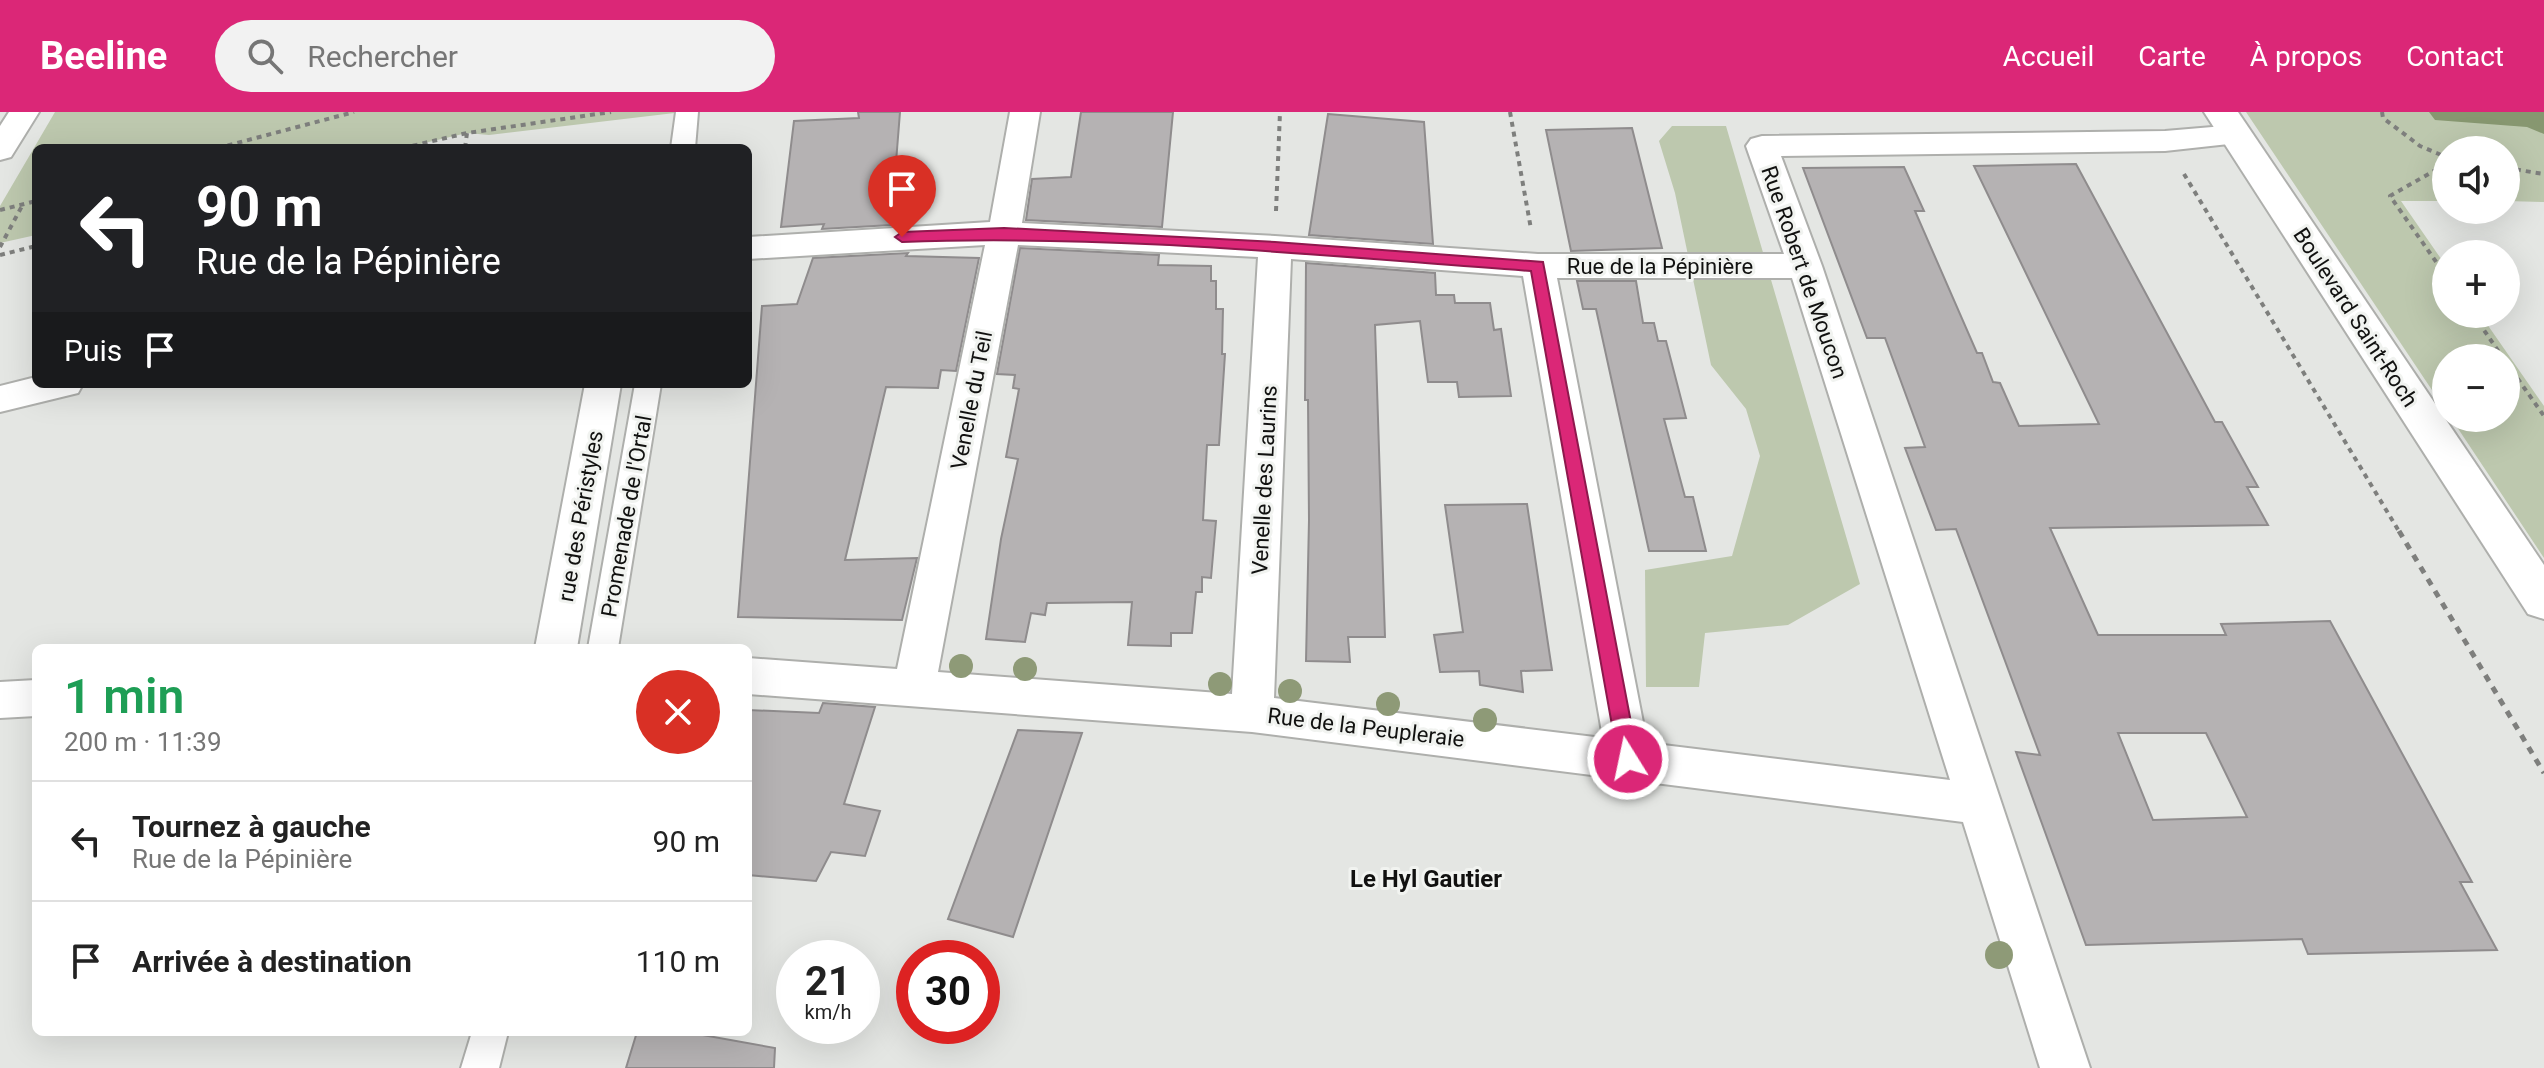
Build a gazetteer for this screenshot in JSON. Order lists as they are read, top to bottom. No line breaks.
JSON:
{"streets":{"main road":["Boulevard Saint-Roch"],"street":["Rue de la Pépinière","Rue Robert de Moucon","Venelle du Teil","Venelle des Laurins","rue des Péristyles","Promenade de l'Ortal","Rue de la Peupleraie"]},"crossings":[["Rue de la Pépinière","Rue Robert de Moucon"],["Rue de la Pépinière","Venelle du Teil"],["Rue de la Pépinière","Venelle des Laurins"],["Rue Robert de Moucon","Boulevard Saint-Roch"],["Rue Robert de Moucon","Rue de la Peupleraie"],["Venelle du Teil","Rue de la Peupleraie"],["Venelle des Laurins","Rue de la Peupleraie"]],"districts":["Le Hyl Gautier"],"page":{"header":"Beeline","search":"Rechercher","nav":["Accueil","Carte","À propos","Contact"],"map_buttons":["+","−"],"turn":["90 m","Rue de la Pépinière"],"then":"Puis","heading":["1 min","200 m · 11:39"],"list":[{"name":"Tournez à gauche","note":"Rue de la Pépinière","value":"90 m"},{"name":"Arrivée à destination","value":"110 m"}],"speed":"21 km/h","limit":"30"}}
